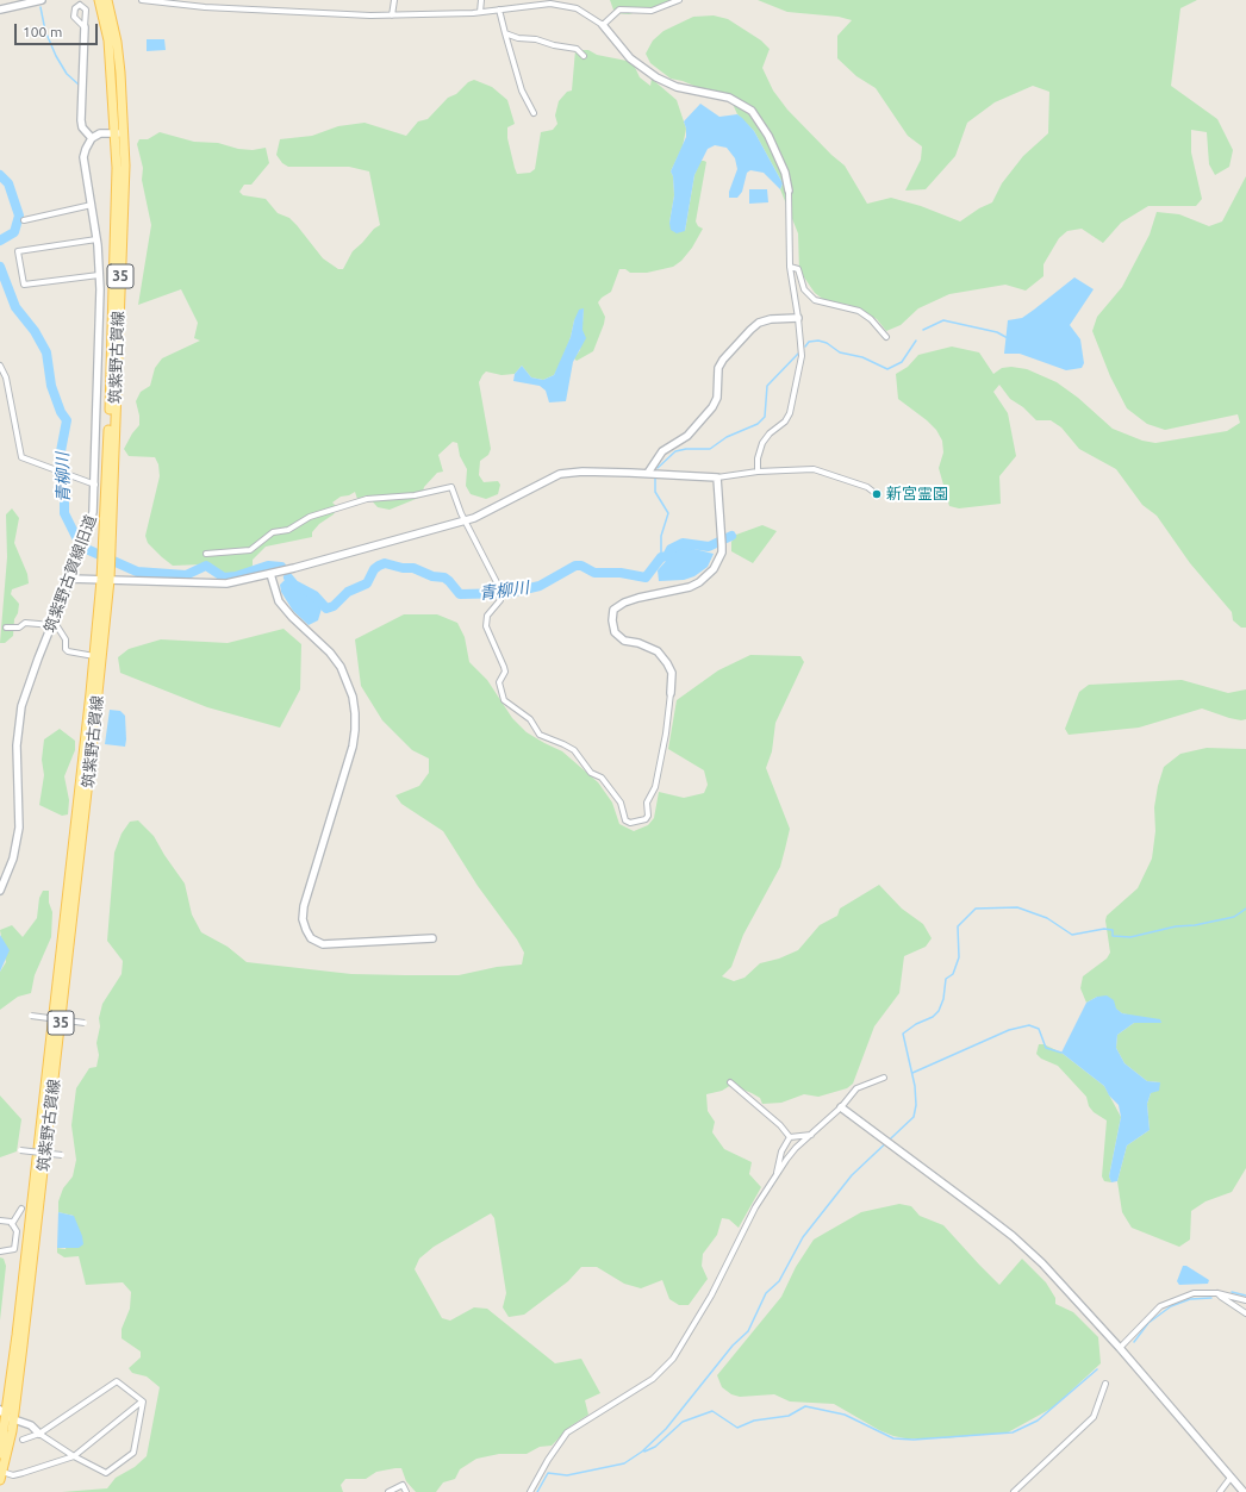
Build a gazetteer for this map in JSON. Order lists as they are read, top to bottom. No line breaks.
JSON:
{"streets":{"main road":["35","筑紫野古賀線"],"street":["筑紫野古賀線旧道"]},"water":["青柳川"],"places":["新宮霊園"],"scale_bar":"100 m"}
